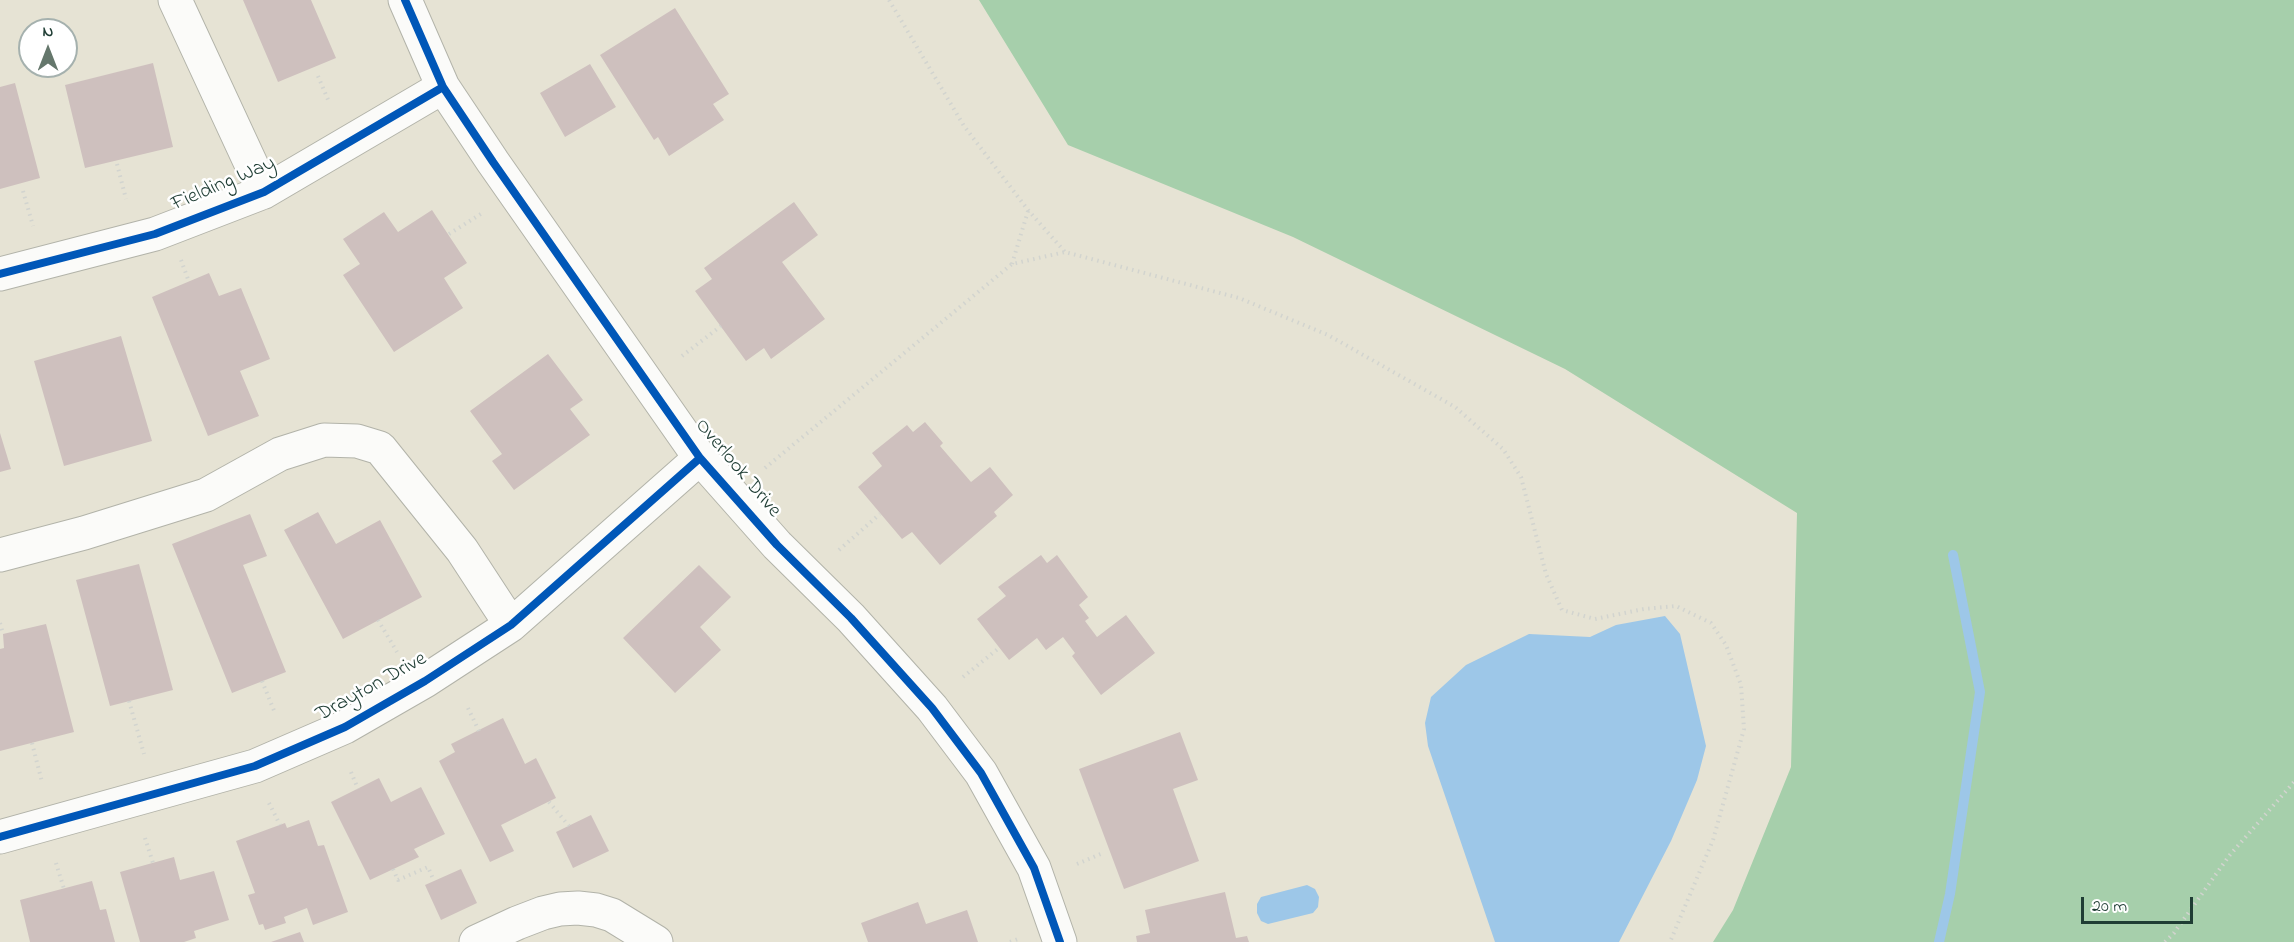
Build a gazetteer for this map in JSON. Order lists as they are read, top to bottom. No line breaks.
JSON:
{"streets":{"street":["Fielding Way","Overlook Drive","Drayton Drive"]},"crossings":[["Fielding Way","Overlook Drive"],["Overlook Drive","Drayton Drive"]],"scale_bar":"20 m","north":"top"}
